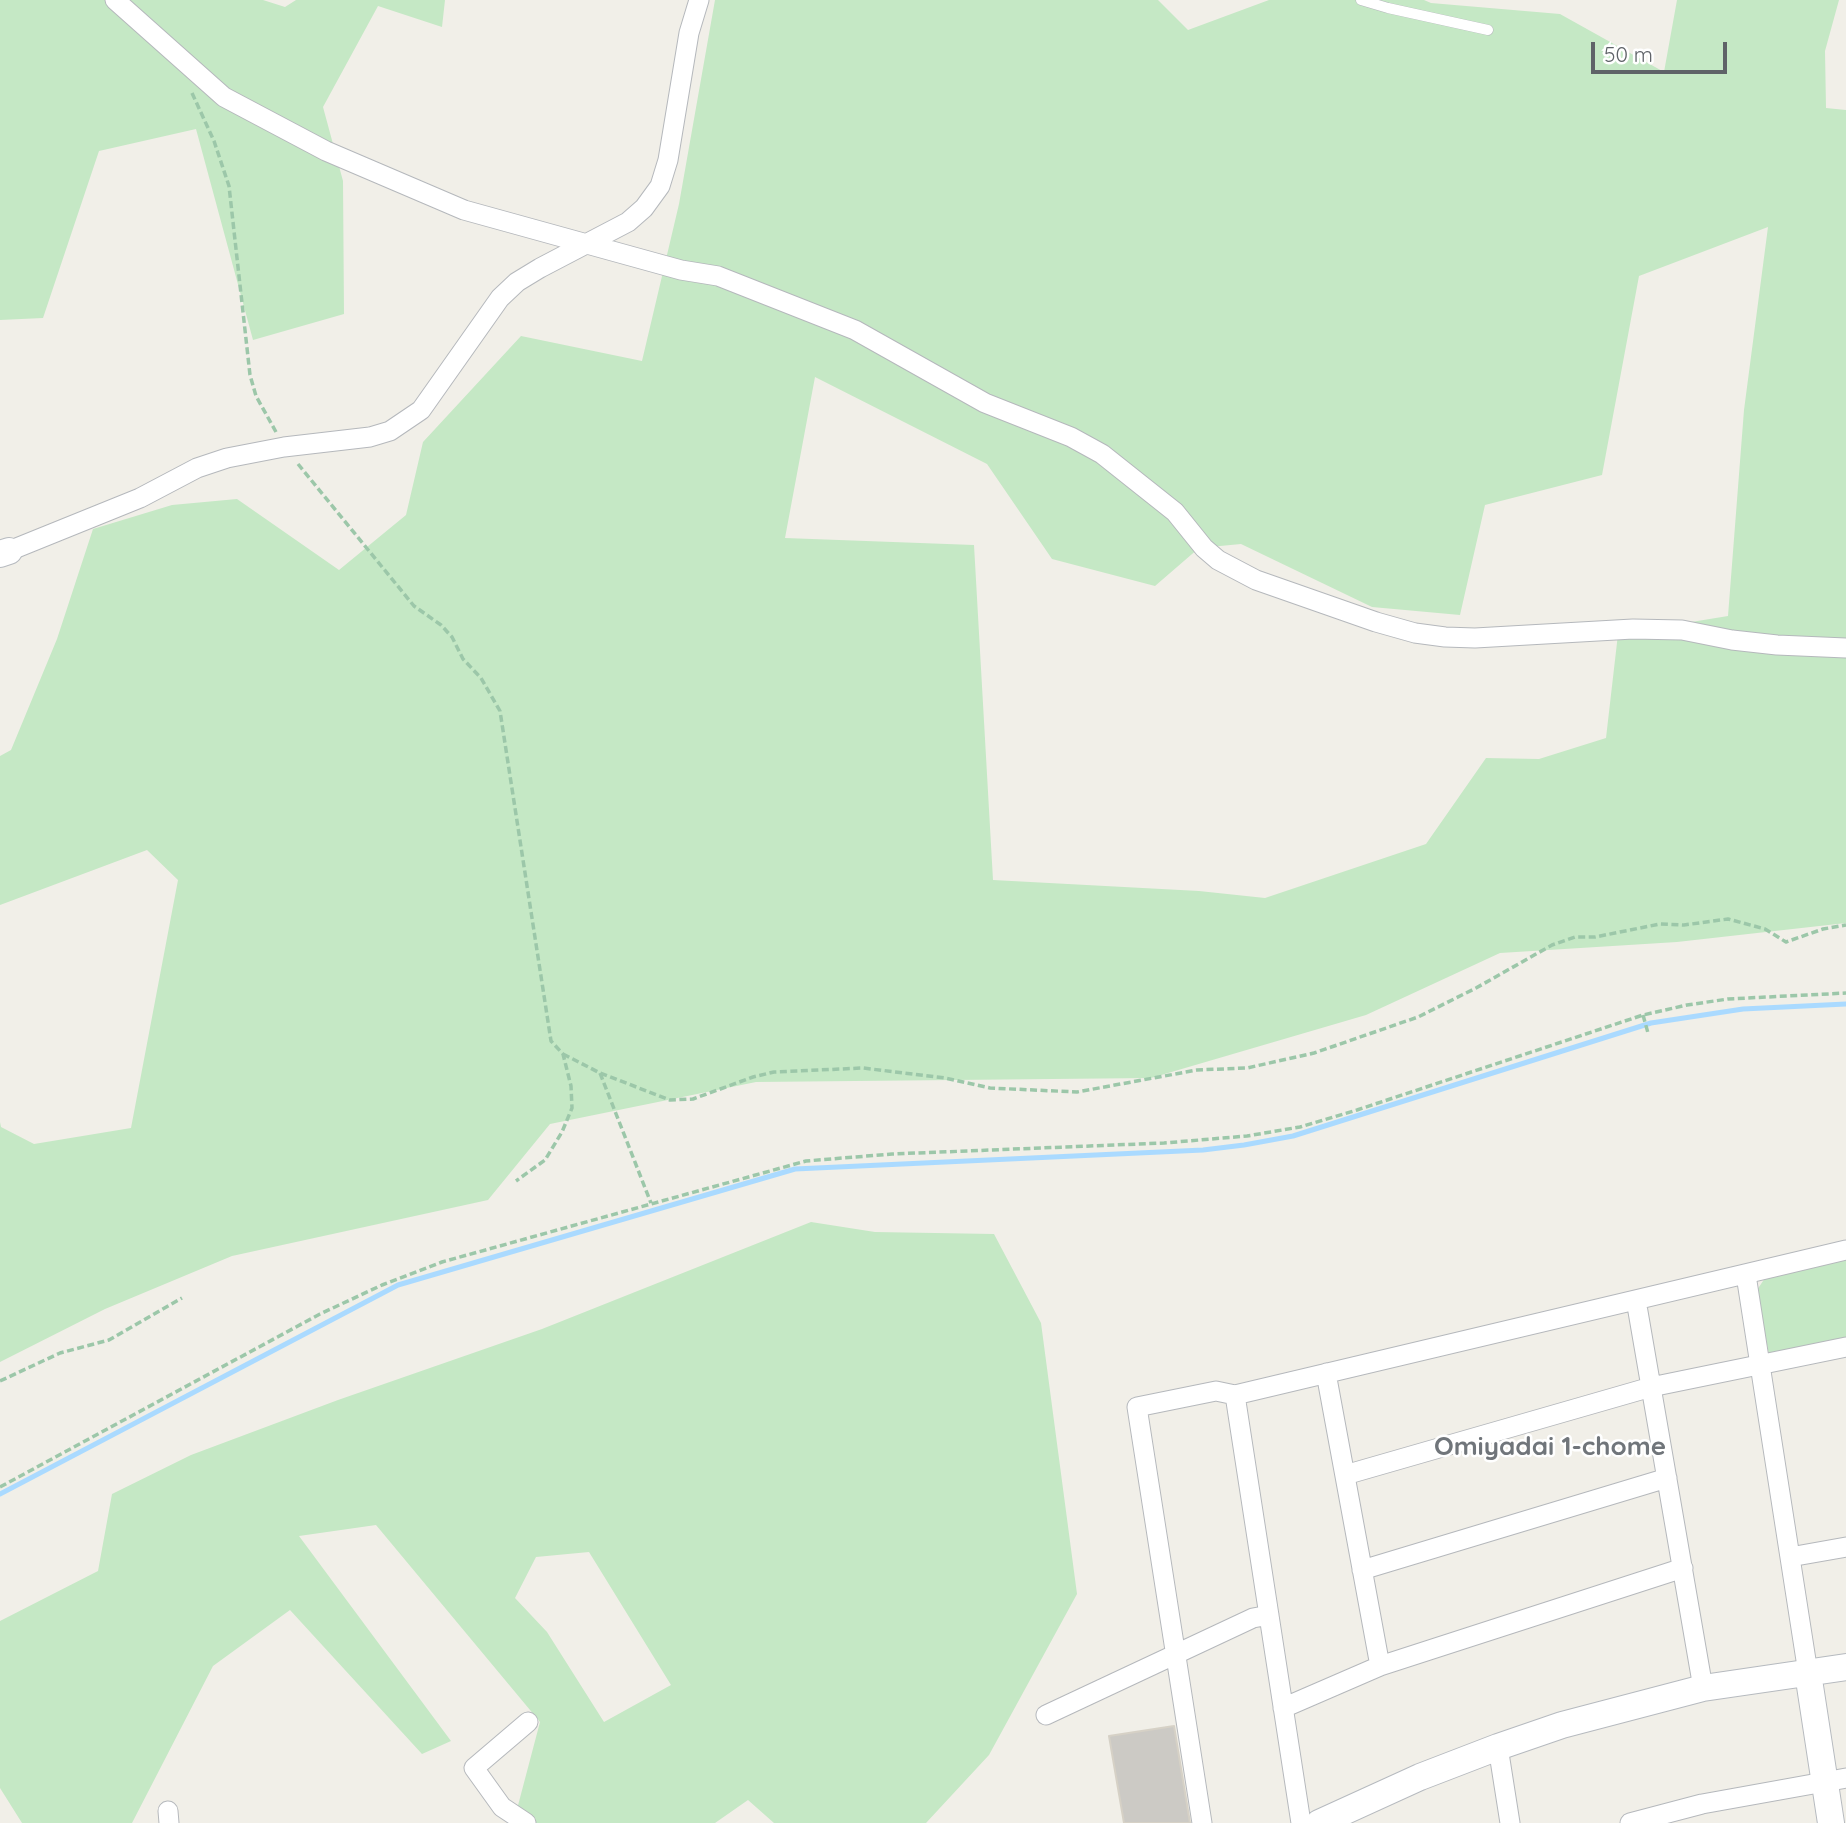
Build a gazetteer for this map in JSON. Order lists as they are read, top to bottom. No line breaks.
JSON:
{"districts":["Omiyadai 1-chome"],"scale_bar":"50 m"}
